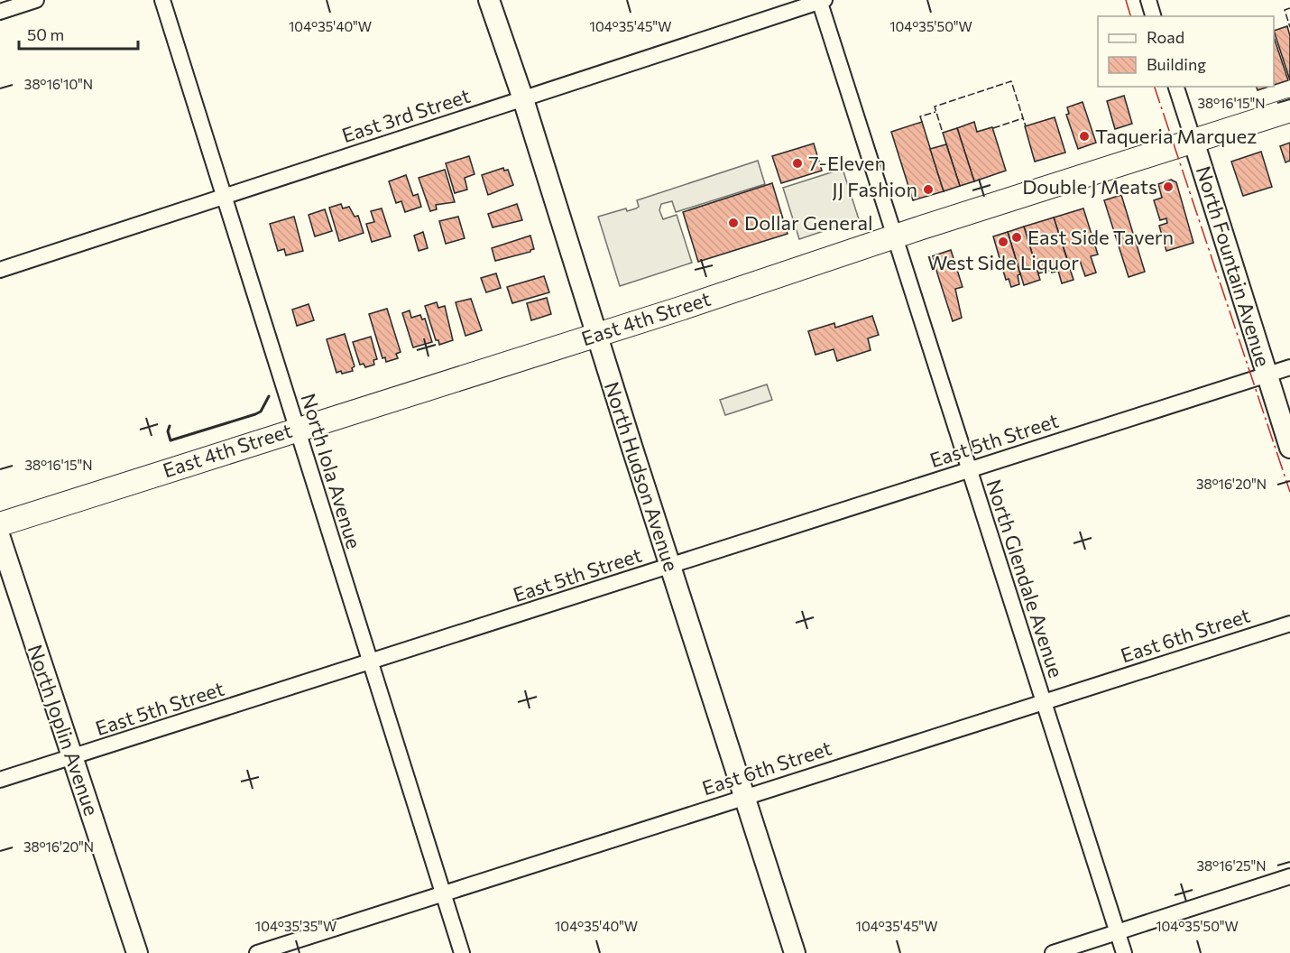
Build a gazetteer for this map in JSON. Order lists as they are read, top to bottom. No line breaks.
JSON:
{"streets":{"main road":["East 4th Street"],"street":["East 3rd Street","North Fountain Avenue","East 5th Street","North Iola Avenue","North Hudson Avenue","North Glendale Avenue","East 6th Street","North Joplin Avenue"]},"crossings":[["East 3rd Street","North Iola Avenue"],["East 3rd Street","North Hudson Avenue"],["East 3rd Street","North Glendale Avenue"],["North Fountain Avenue","East 4th Street"],["North Fountain Avenue","East 5th Street"],["East 4th Street","North Iola Avenue"],["East 4th Street","North Hudson Avenue"],["East 4th Street","North Glendale Avenue"],["East 5th Street","North Iola Avenue"],["East 5th Street","North Hudson Avenue"],["East 5th Street","North Glendale Avenue"],["East 5th Street","North Joplin Avenue"],["North Iola Avenue","East 6th Street"],["North Hudson Avenue","East 6th Street"],["North Glendale Avenue","East 6th Street"]],"places":["Taqueria Marquez","7-Eleven","Double J Meats","JJ Fashion","Dollar General","East Side Tavern","West Side Liquor"],"legend":["Road","Building"],"scale_bar":"50 m","coordinates":["104°35'40\"W","104°35'45\"W","104°35'50\"W","38°16'10\"N","38°16'15\"N","38°16'20\"N","38°16'25\"N","104°35'35\"W"]}
